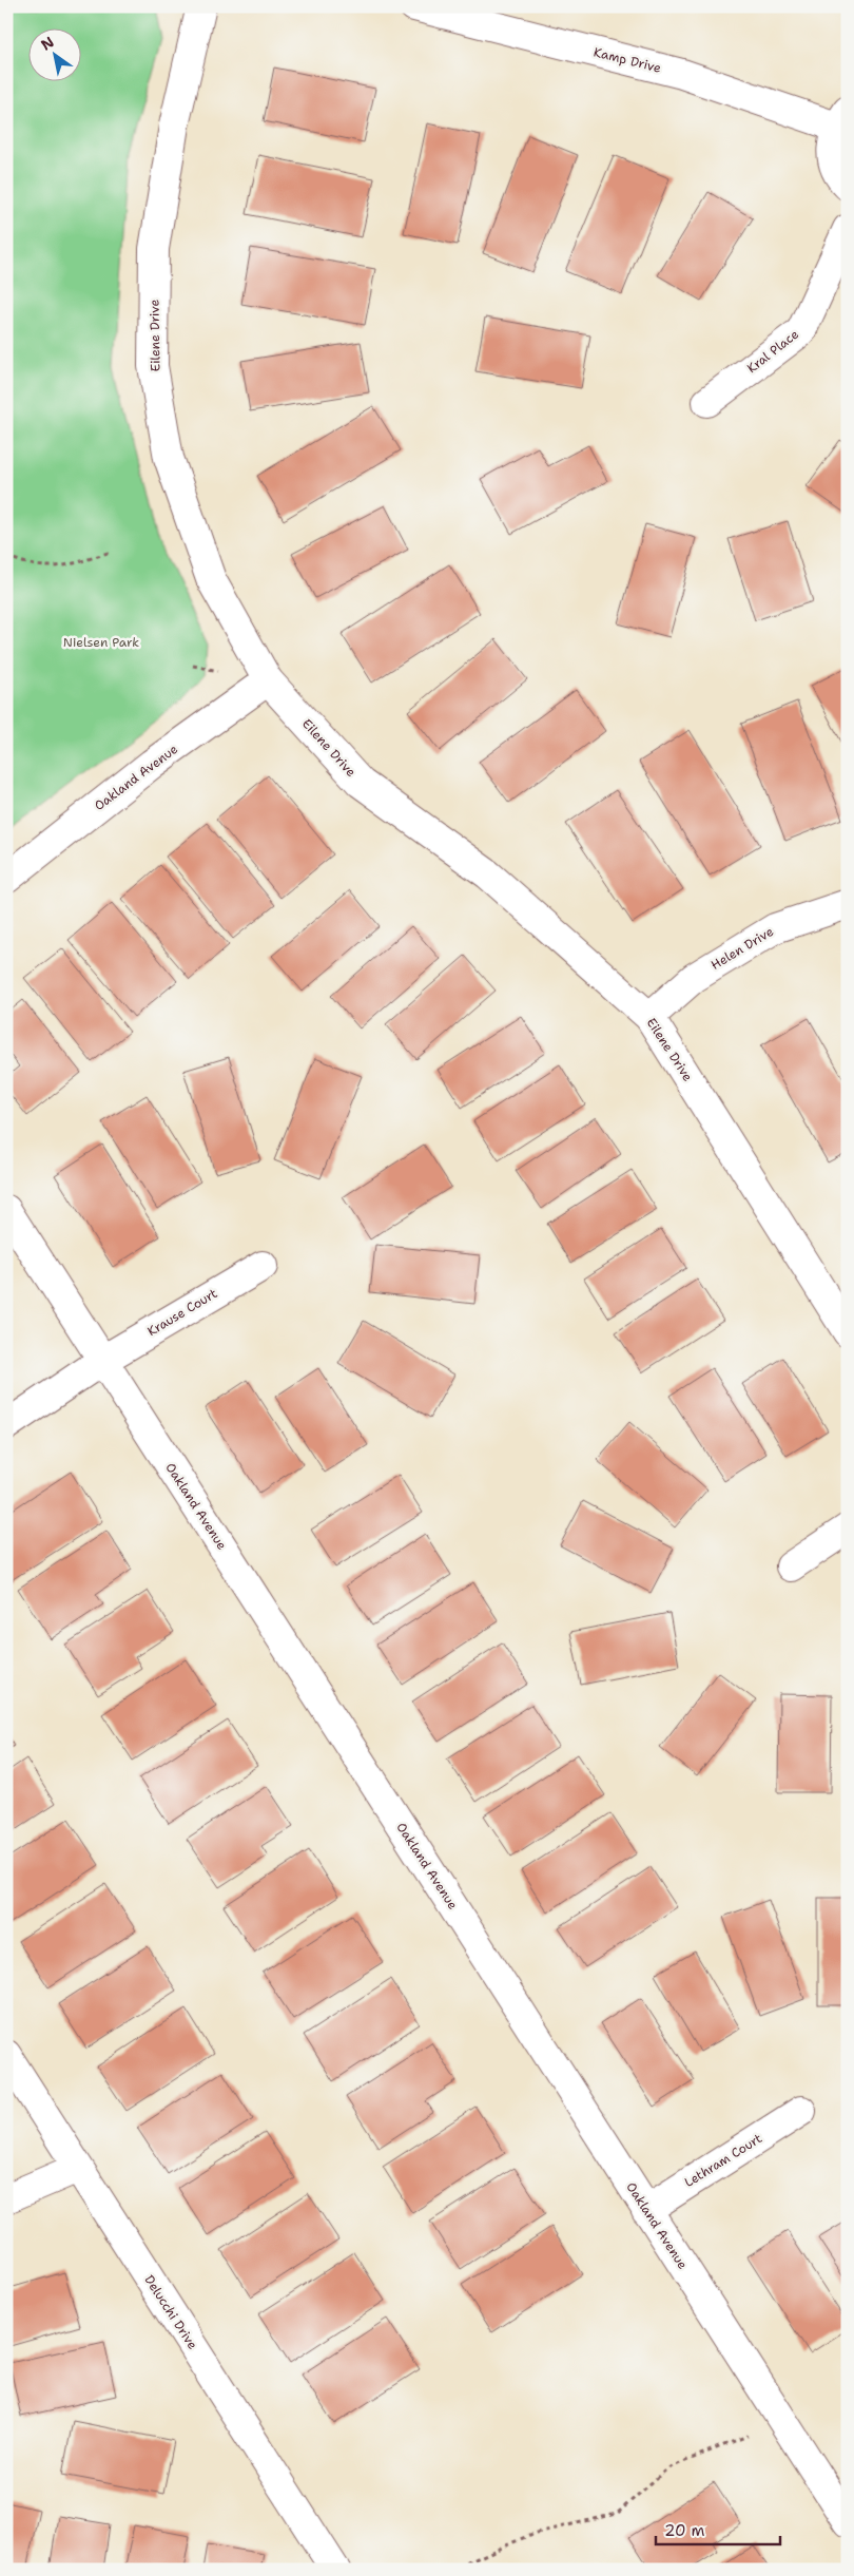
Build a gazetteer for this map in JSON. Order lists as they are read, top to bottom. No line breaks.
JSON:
{"streets":{"street":["Kamp Drive","Eilene Drive","Kral Place","Oakland Avenue","Helen Drive","Krause Court","Lethram Court","Delucchi Drive"]},"crossings":[["Eilene Drive","Oakland Avenue"],["Eilene Drive","Helen Drive"],["Oakland Avenue","Krause Court"],["Oakland Avenue","Lethram Court"]],"parks":["Nielsen Park"],"scale_bar":"20 m","north":"top left"}
